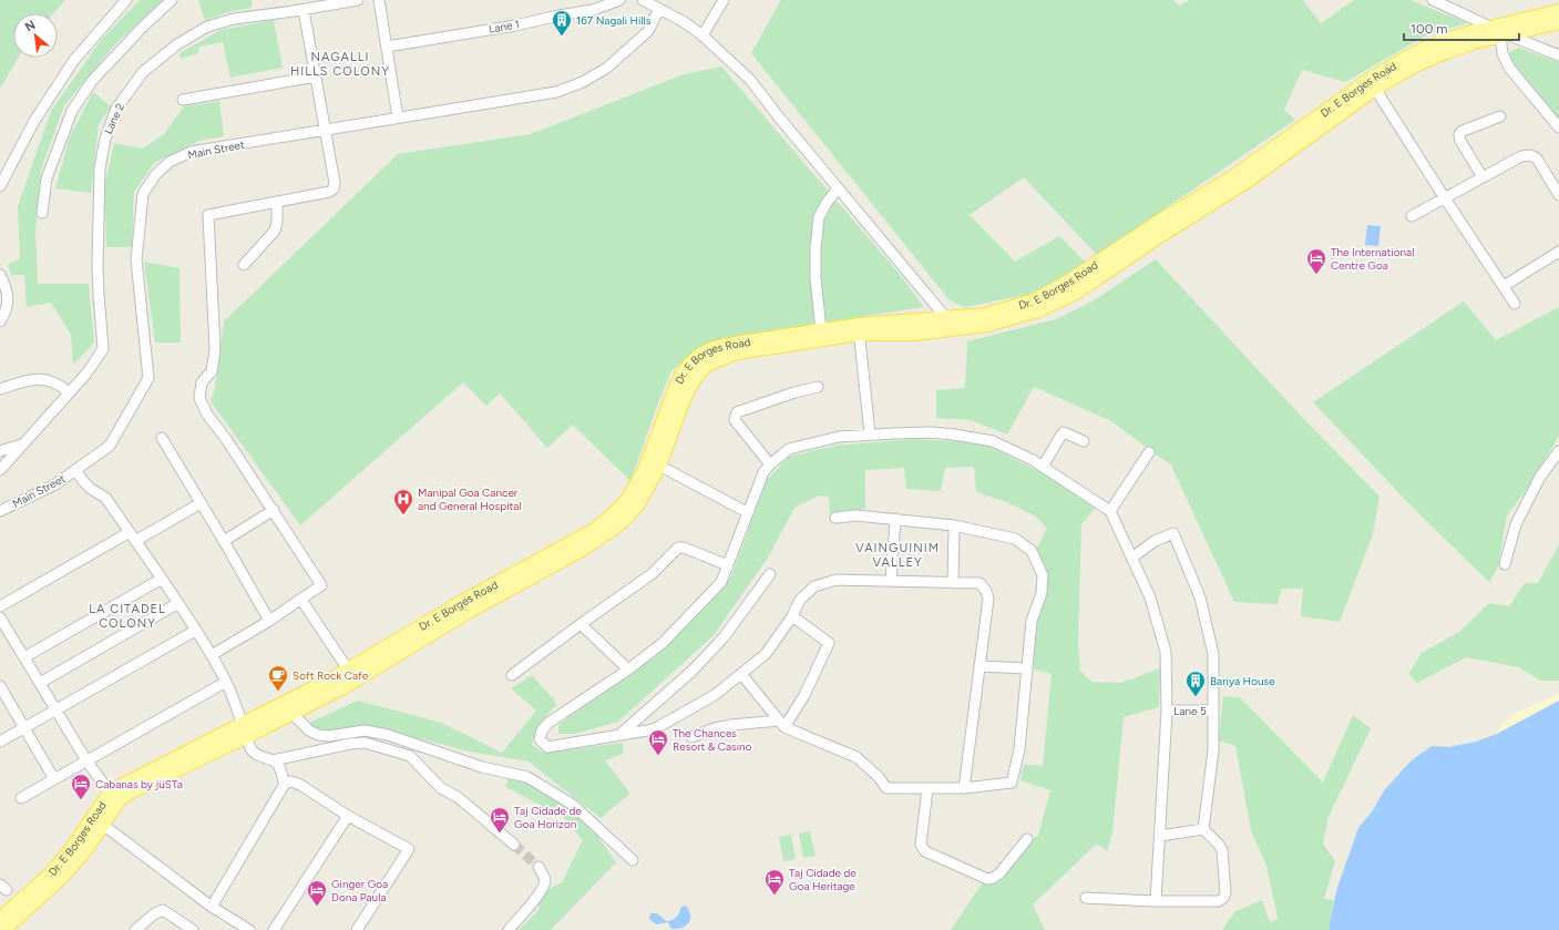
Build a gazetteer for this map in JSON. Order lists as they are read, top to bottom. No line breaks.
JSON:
{"streets":{"main road":["Dr. E Borges Road"],"street":["Lane 1","Lane 2","Main Street","Lane 5"]},"districts":["NAGALLI HILLS COLONY","VAINGUINIM VALLEY","LA CITADEL COLONY"],"places":{"building":["167 Nagali Hills","Bariya House"],"hotel":["The International Centre Goa","The Chances Resort & Casino","Cabanas by jüSTa","Taj Cidade de Goa Horizon","Taj Cidade de Goa Heritage","Ginger Goa Dona Paula"],"hospital":["Manipal Goa Cancer and General Hospital"],"cafe":["Soft Rock Cafe"]},"scale_bar":"100 m","north":"top left"}
